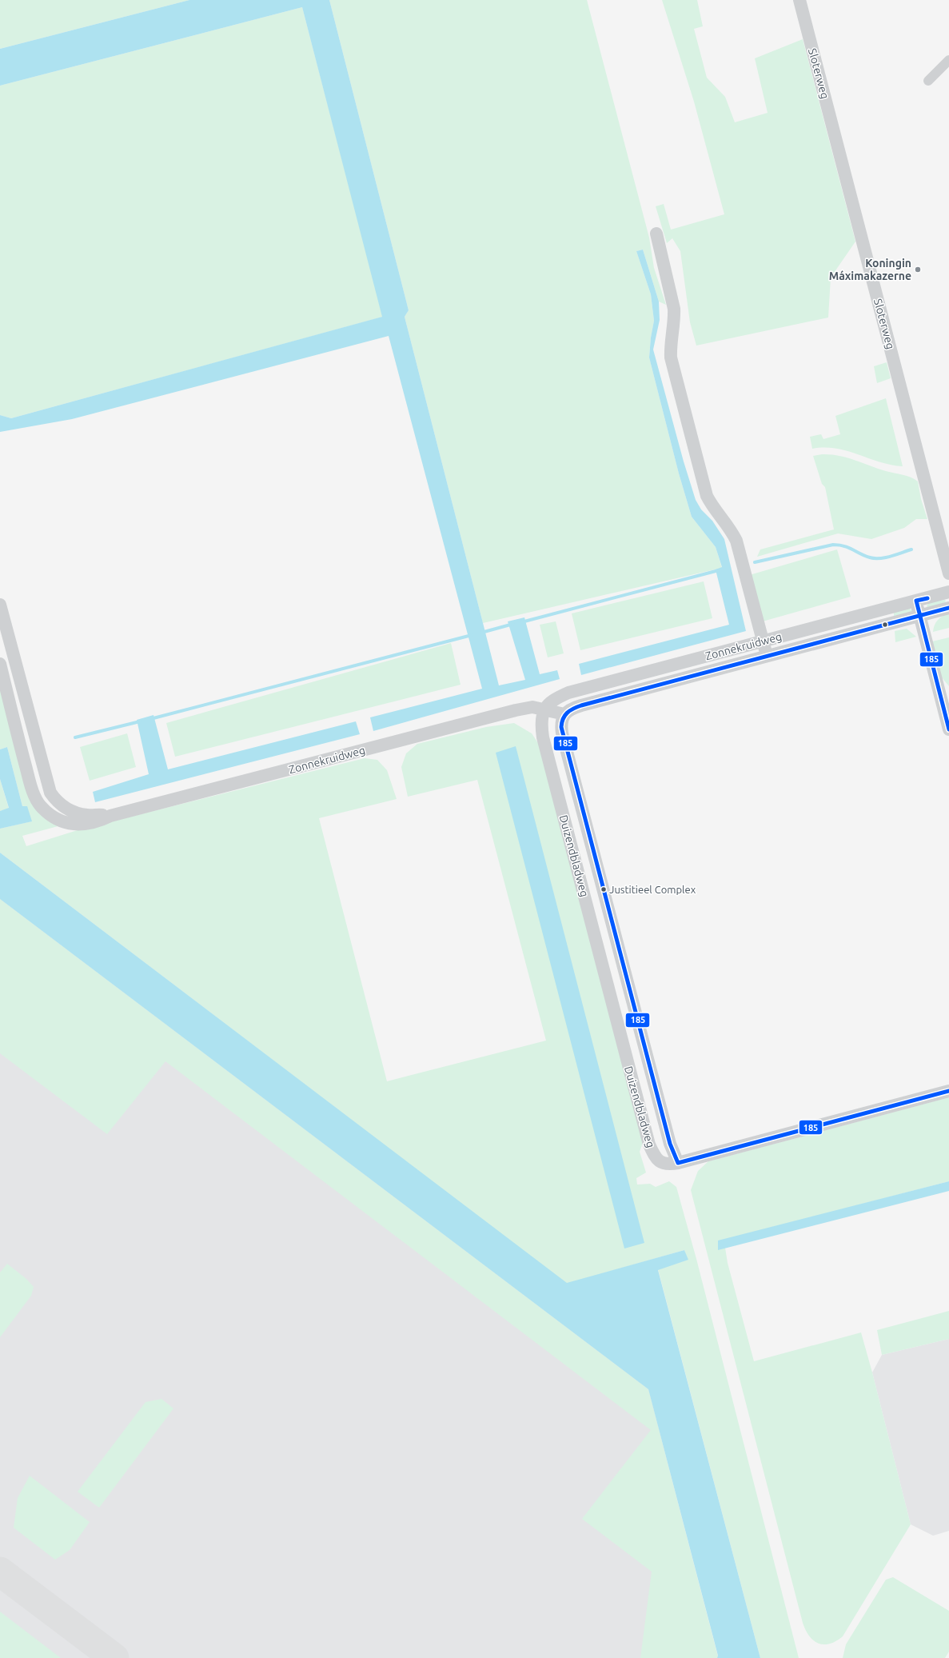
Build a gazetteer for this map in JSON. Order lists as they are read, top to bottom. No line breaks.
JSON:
{"streets":{"street":["Sloterweg","Zonnekruidweg","Duizendbladweg"]},"crossings":[["Zonnekruidweg","Duizendbladweg"]],"places":["Koningin Máximakazerne","Justitieel Complex"],"lines":["transit line 185"]}
